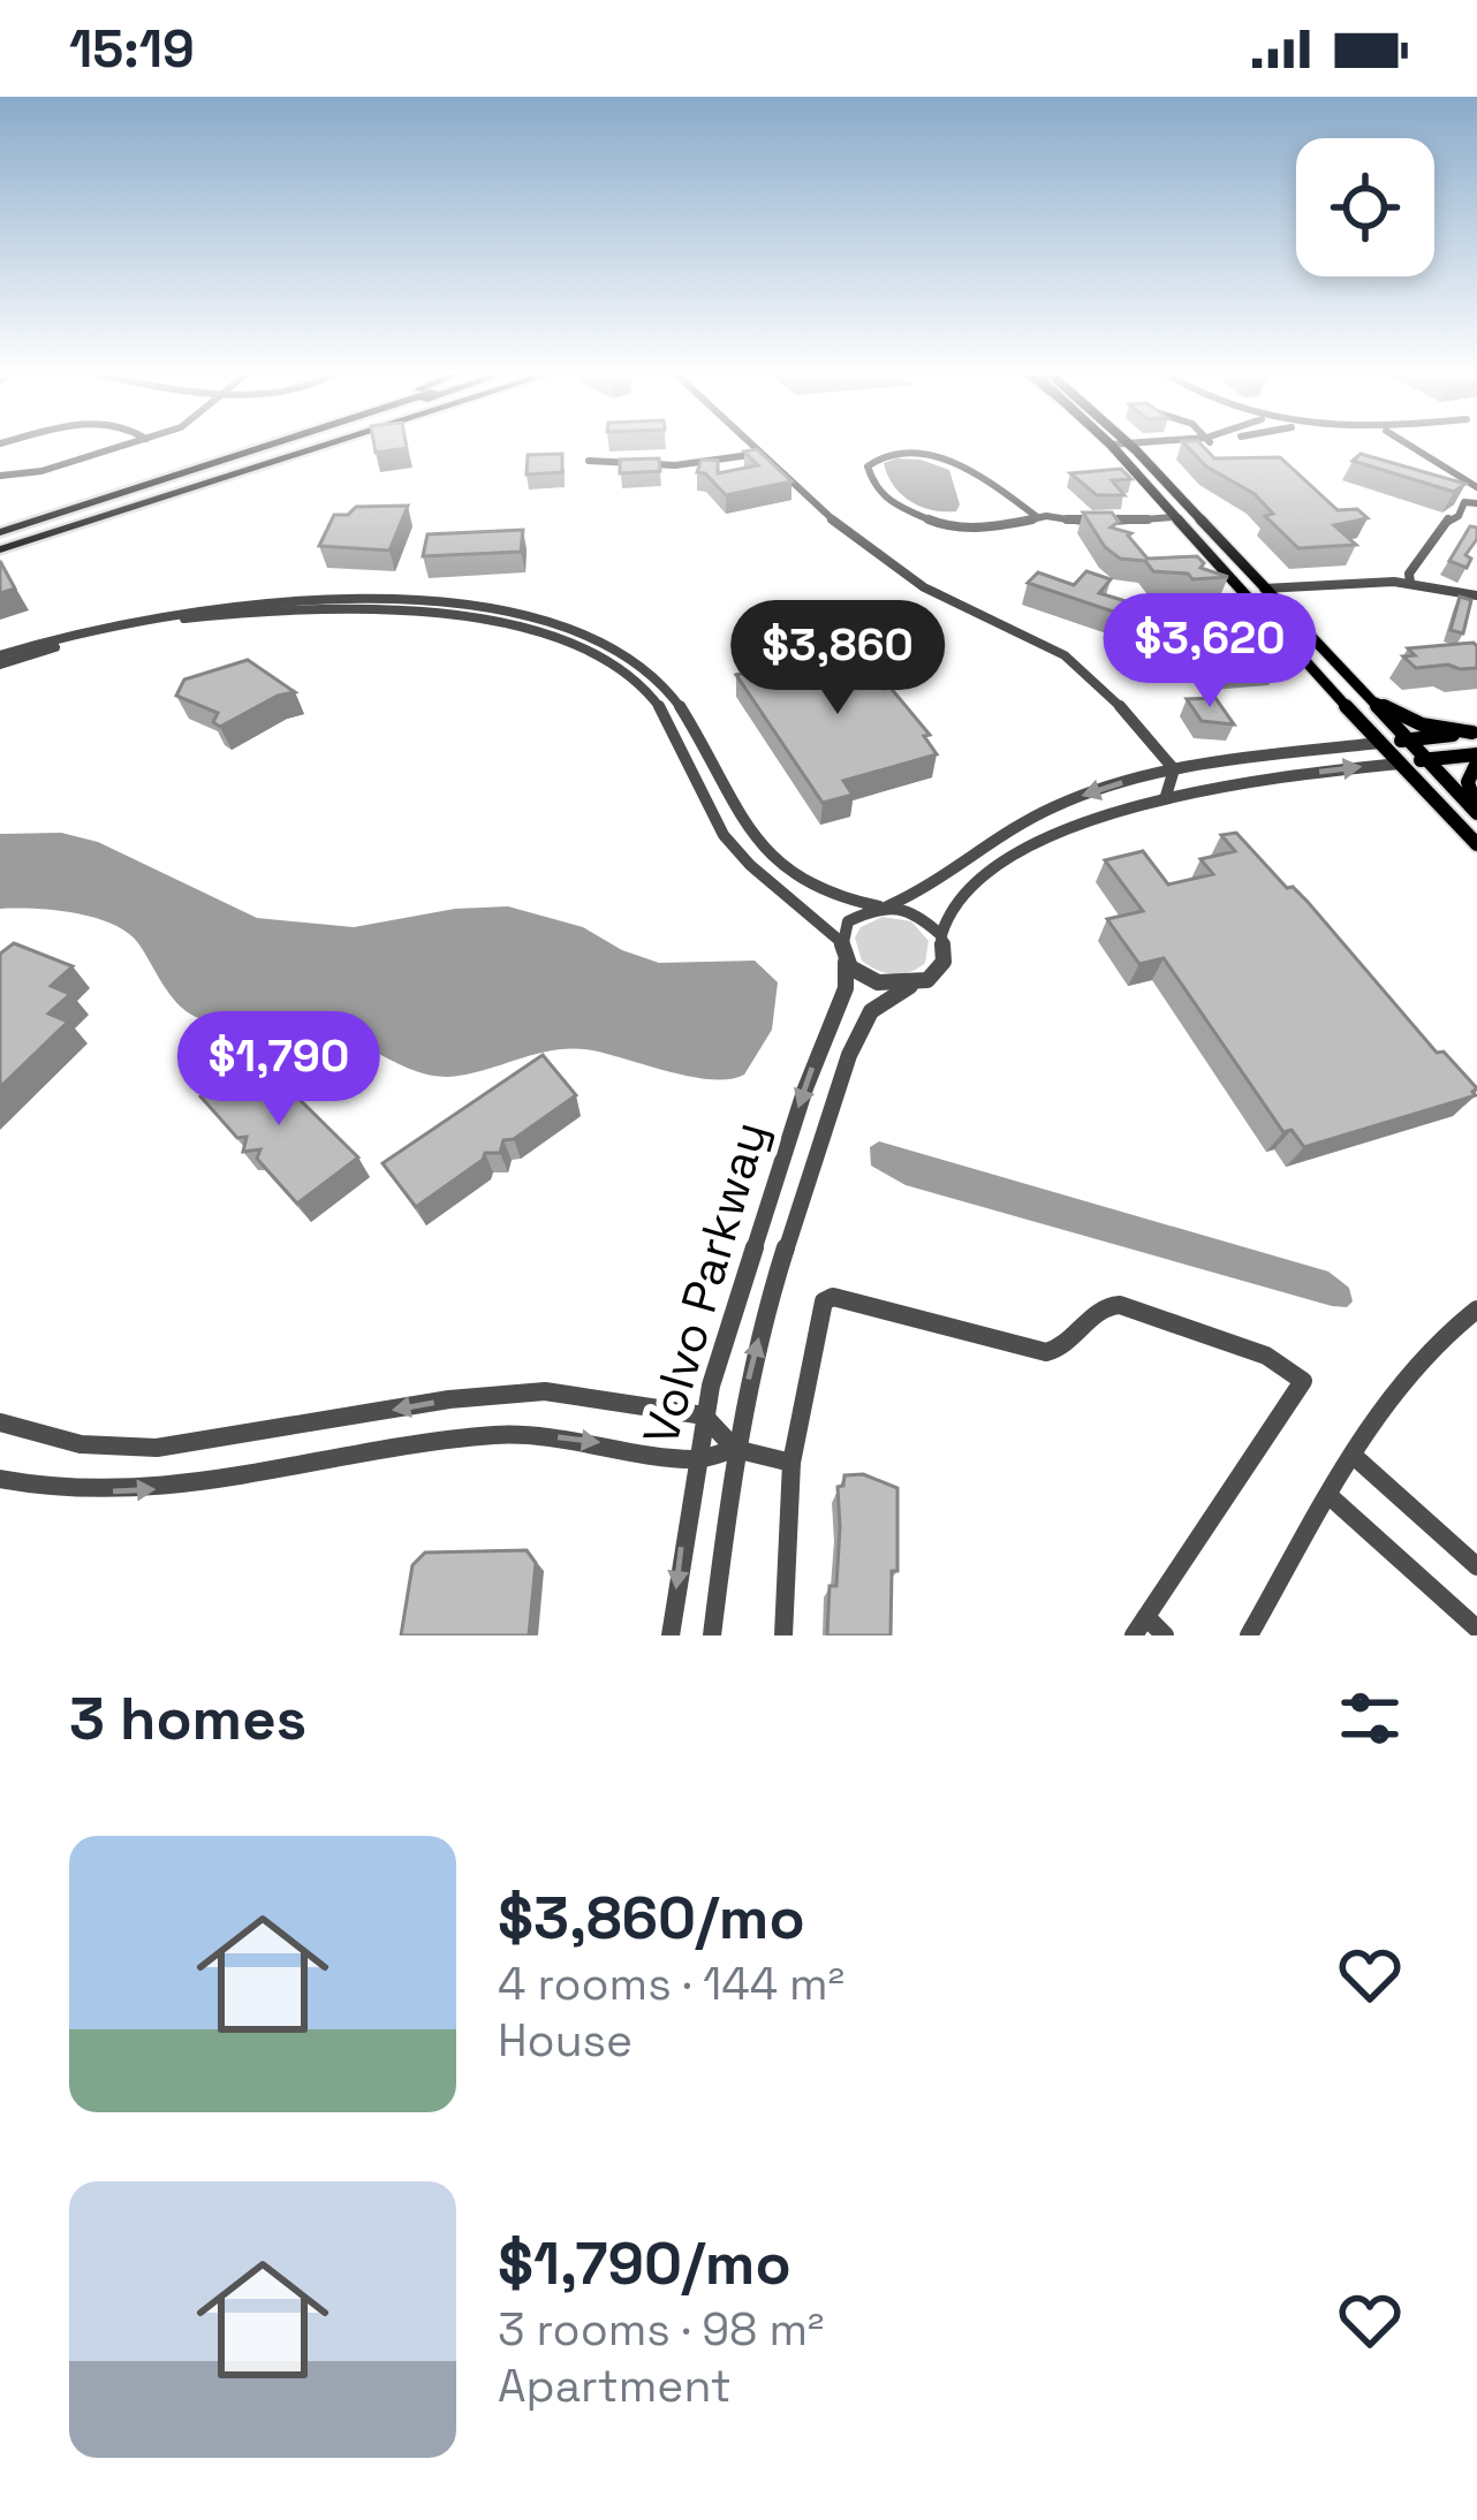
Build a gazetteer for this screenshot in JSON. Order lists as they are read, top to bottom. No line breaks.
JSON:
{"streets":{"main road":["Volvo Parkway"]},"page":{"status":"15:19","price":["$3,620","$3,860","$1,790"],"heading":"3 homes","list":[{"name":"$3,860/mo","note":"4 rooms · 144 m² · House"},{"name":"$1,790/mo","note":"3 rooms · 98 m² · Apartment"}]}}
